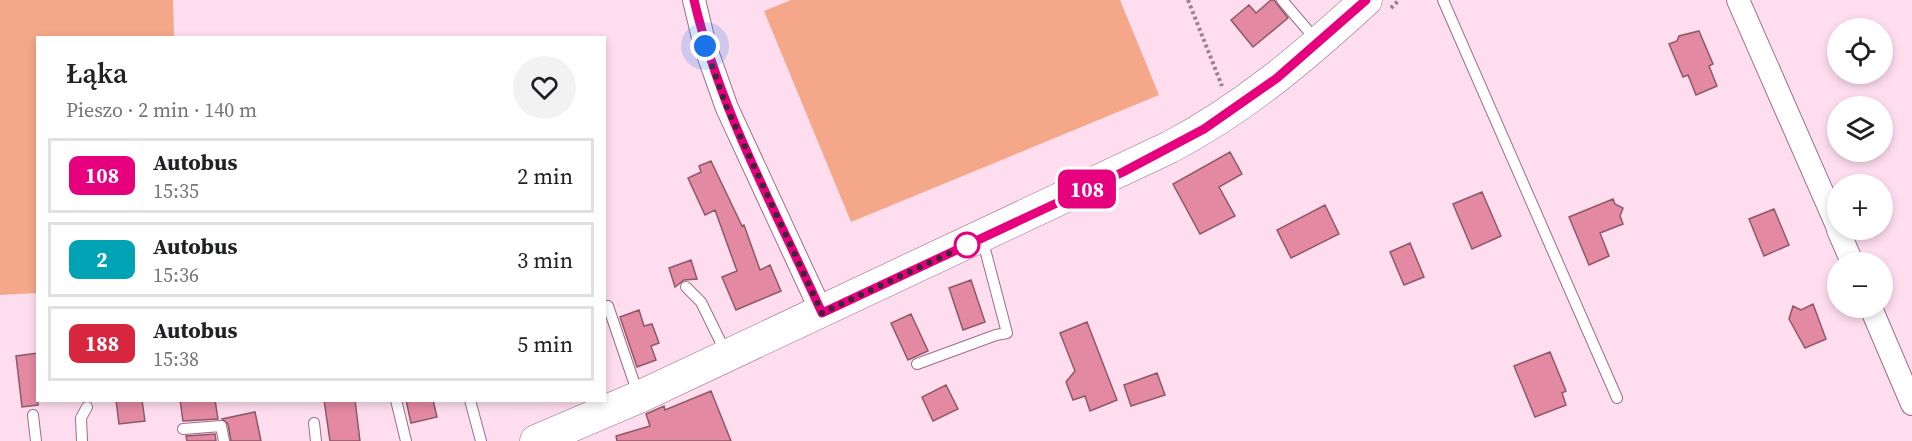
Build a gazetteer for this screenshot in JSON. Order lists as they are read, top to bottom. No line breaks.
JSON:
{"lines":["bus line 108"],"page":{"on_map":"108","map_buttons":["+","−"],"heading":["Łąka","Pieszo · 2 min · 140 m"],"list":[{"mark":"108","name":"Autobus","note":"15:35","value":"2 min"},{"mark":"2","name":"Autobus","note":"15:36","value":"3 min"},{"mark":"188","name":"Autobus","note":"15:38","value":"5 min"}]}}
